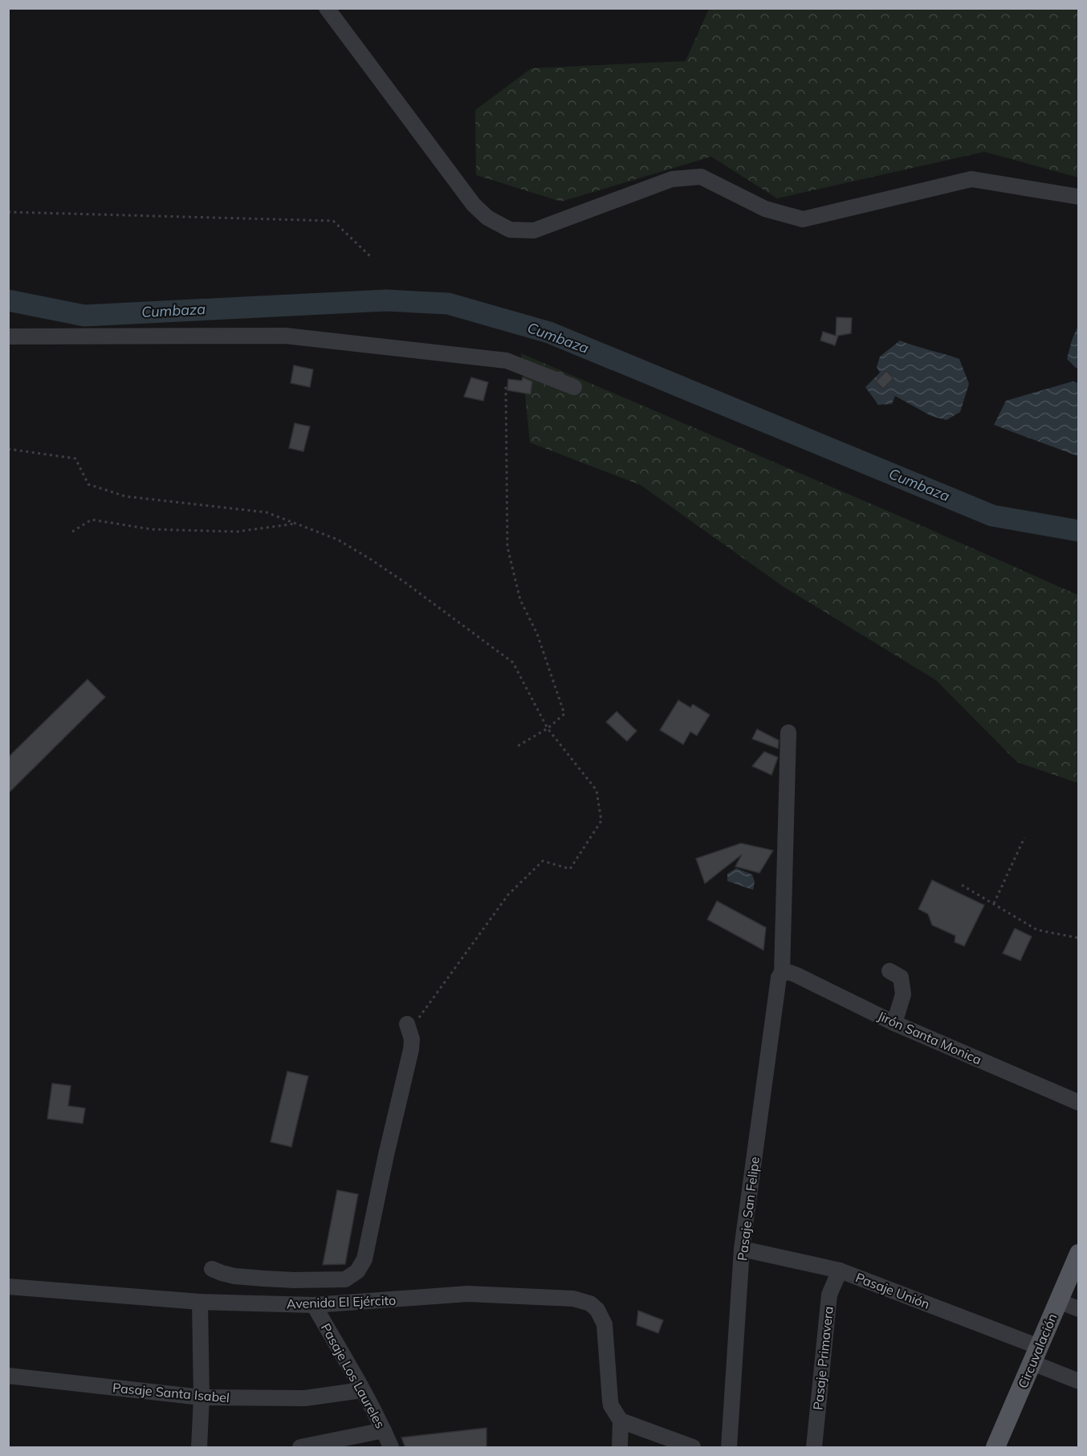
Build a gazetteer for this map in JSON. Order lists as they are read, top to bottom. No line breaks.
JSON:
{"streets":{"main road":["Circuvalación"],"street":["Jirón Santa Monica","Pasaje San Felipe","Pasaje Unión","Avenida El Ejército","Pasaje Primavera","Pasaje Los Laureles","Pasaje Santa Isabel"]},"crossings":[["Jirón Santa Monica","Pasaje San Felipe"],["Pasaje San Felipe","Pasaje Unión"],["Pasaje Unión","Circuvalación"],["Pasaje Unión","Pasaje Primavera"],["Avenida El Ejército","Pasaje Los Laureles"],["Pasaje Los Laureles","Pasaje Santa Isabel"]],"water":["Cumbaza"]}
